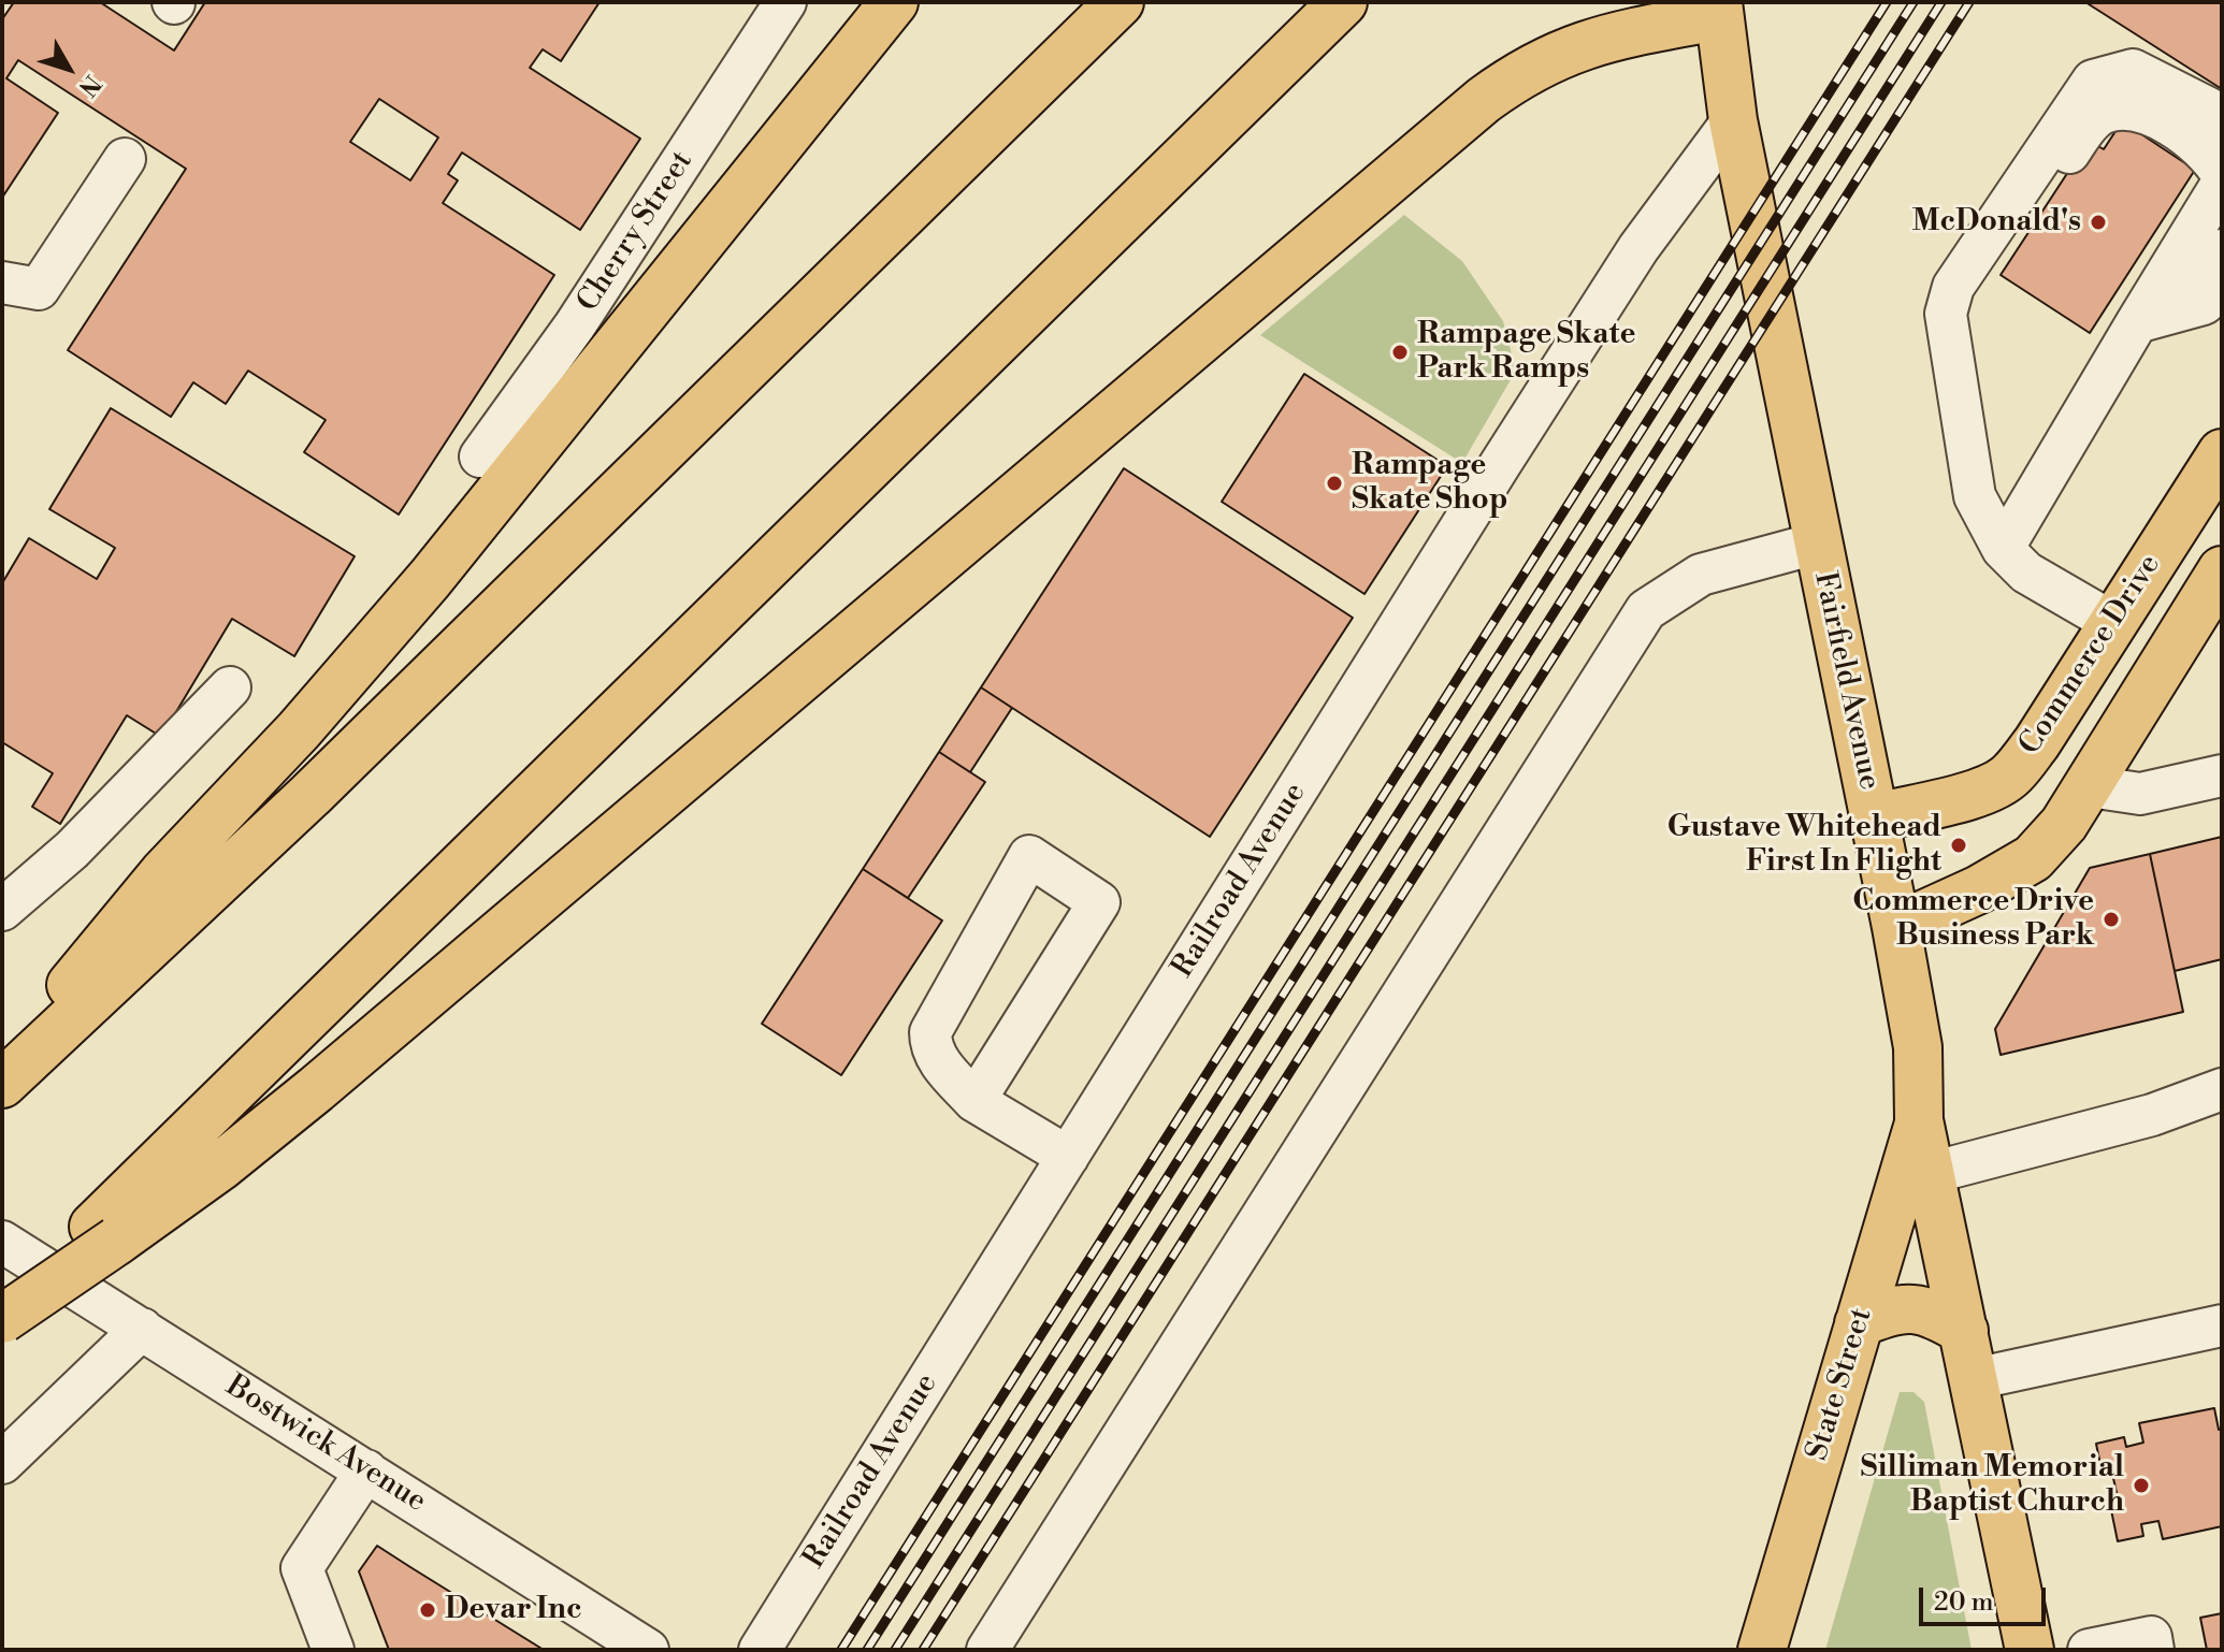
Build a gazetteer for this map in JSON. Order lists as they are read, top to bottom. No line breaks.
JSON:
{"streets":{"main road":["Commerce Drive","Fairfield Avenue","State Street"],"street":["Cherry Street","Railroad Avenue","Bostwick Avenue"]},"crossings":[["Commerce Drive","Fairfield Avenue"],["Fairfield Avenue","Railroad Avenue"],["Fairfield Avenue","State Street"]],"places":["McDonald's","Rampage Skate Park Ramps","Rampage Skate Shop","Gustave Whitehead First In Flight","Commerce Drive Business Park","Silliman Memorial Baptist Church","Devar Inc"],"scale_bar":"20 m","north":"bottom right"}
